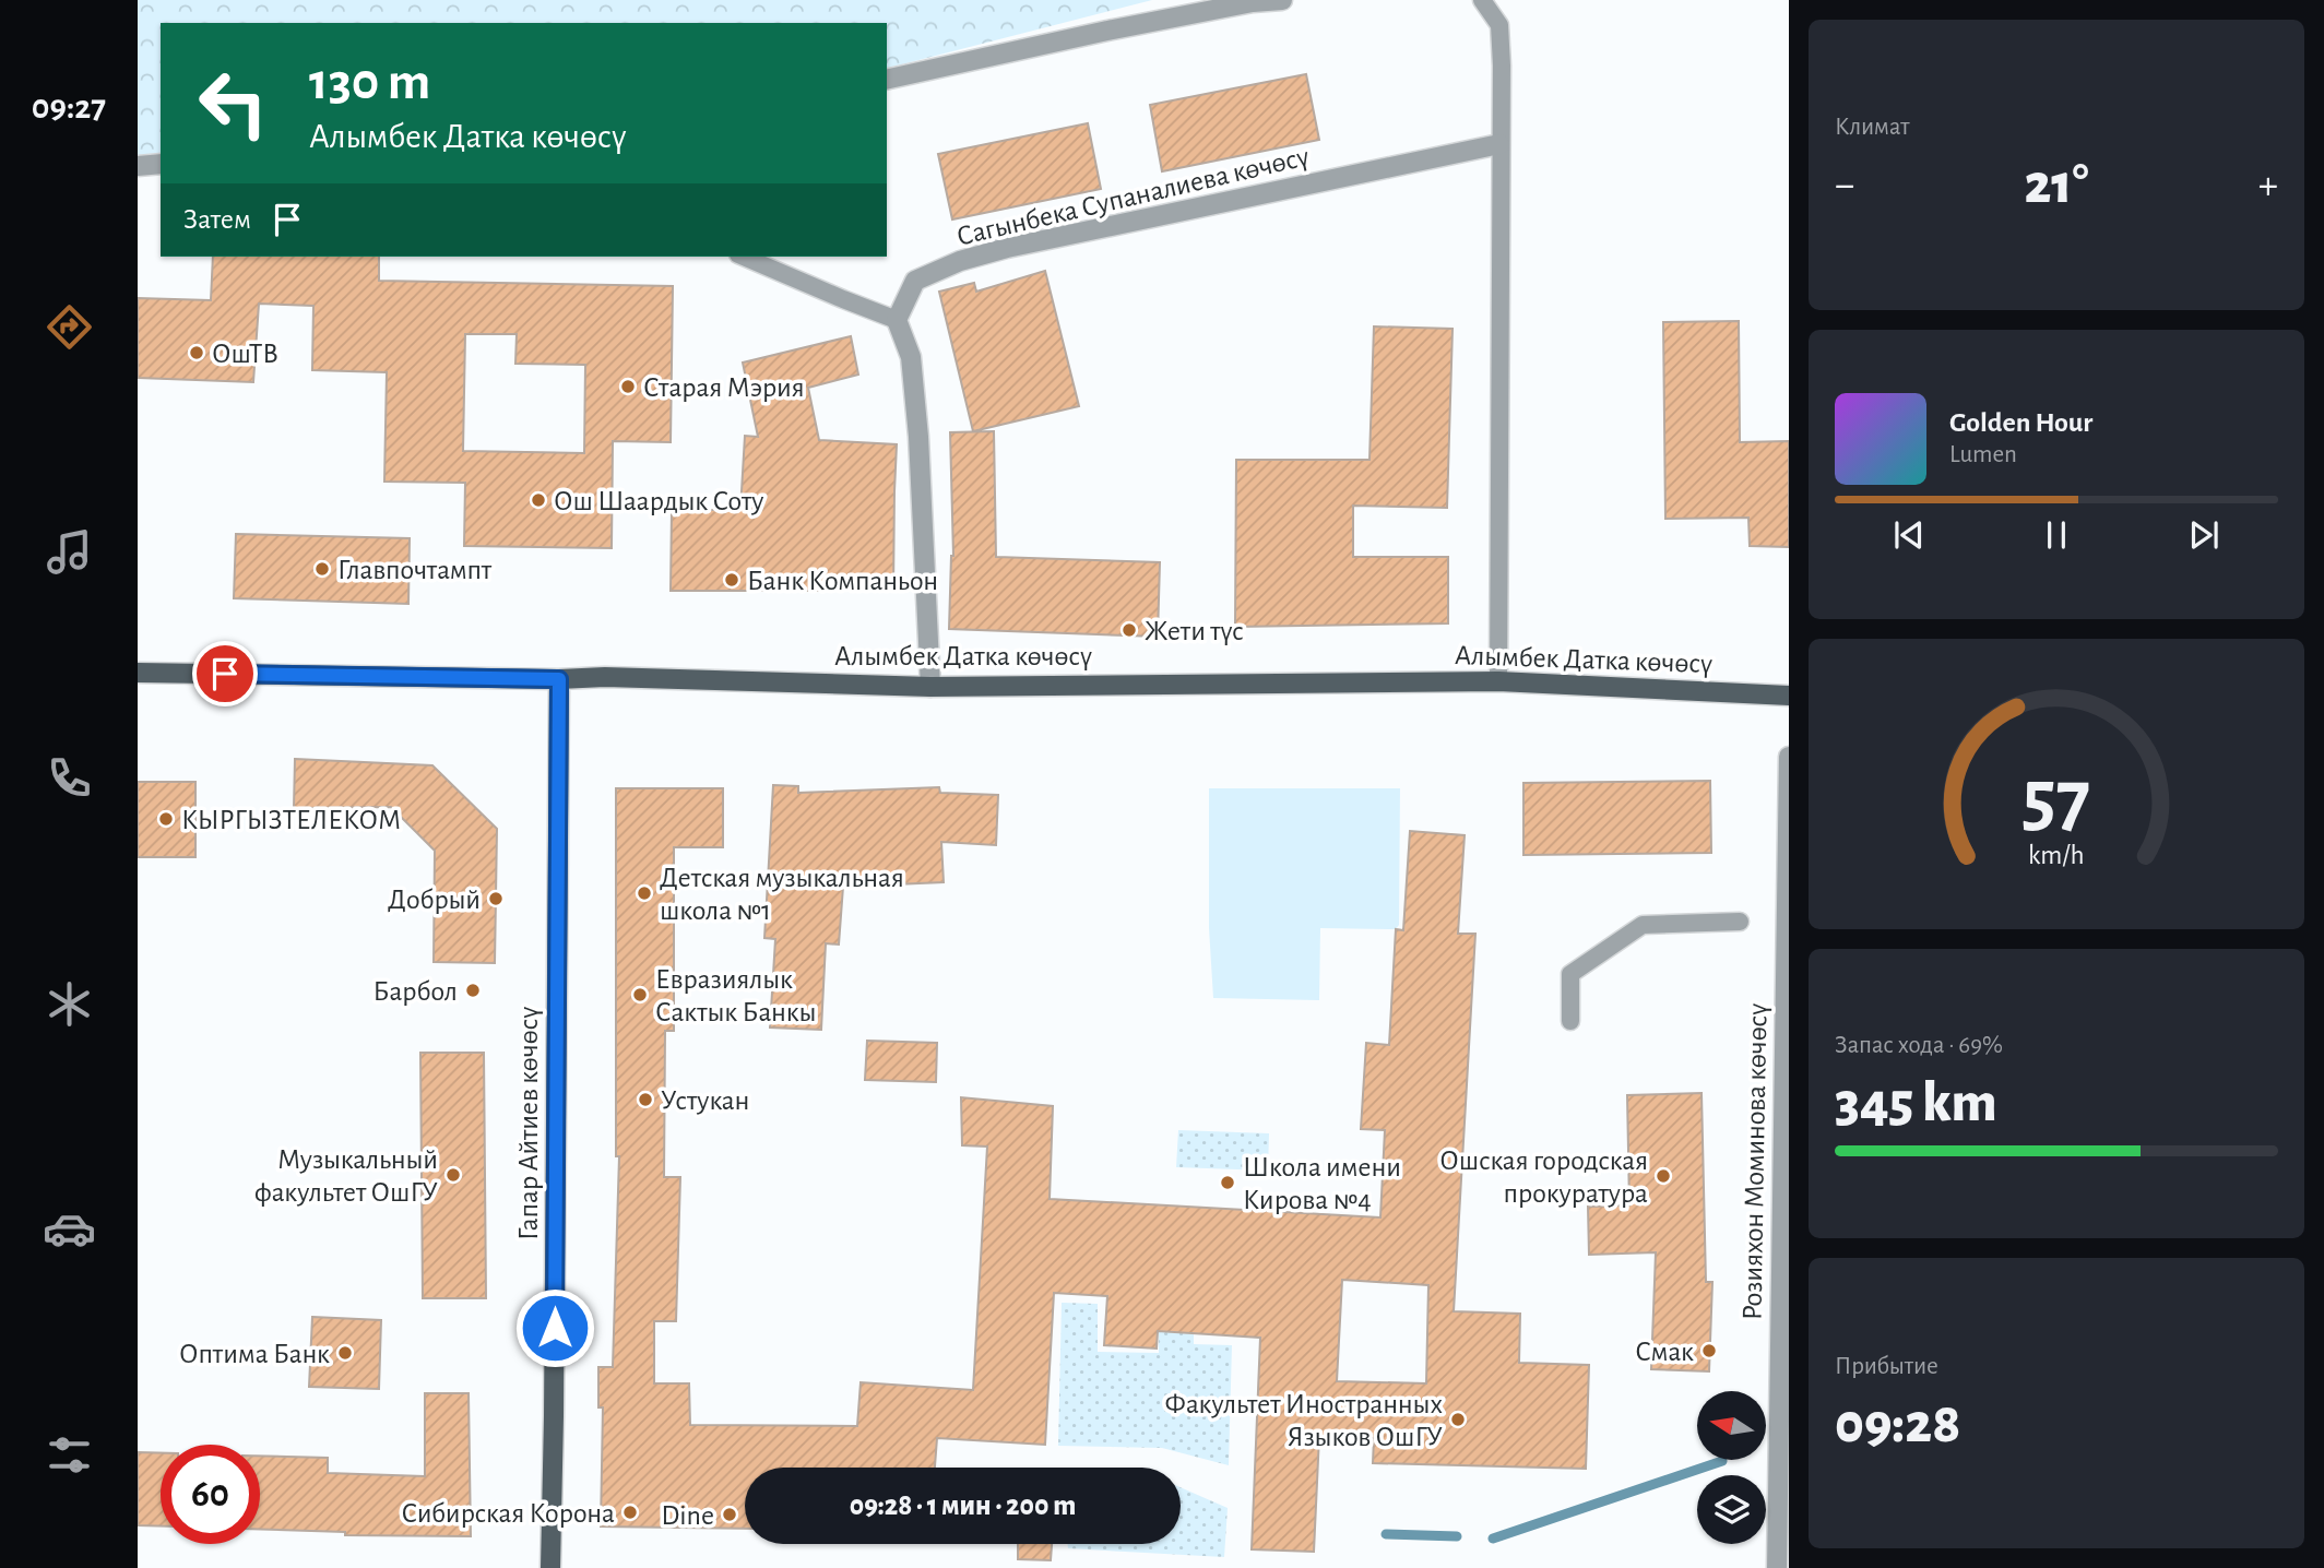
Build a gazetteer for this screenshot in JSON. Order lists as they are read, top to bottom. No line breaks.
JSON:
{"streets":{"main road":["Алымбек Датка көчөсү","Гапар Айтиев көчөсү"],"street":["Сагынбека Супаналиева көчөсү","Розияхон Моминова көчөсү"]},"crossings":[["Алымбек Датка көчөсү","Гапар Айтиев көчөсү"]],"places":["ОшТВ","Старая Мэрия","Ош Шаардык Соту","Главпочтампт","Банк Компаньон","Жети түс","КЫРГЫЗТЕЛЕКОМ","Детская музыкальная школа №1","Добрый","Барбол","Евразиялык Сактык Банкы","Устукан","Музыкальный факультет ОшГУ","Ошская городская прокуратура","Школа имени Кирова №4","Смак","Оптима Банк","Факультет Иностранных Языков ОшГУ","Сибирская Корона","Dine"],"north":"left","page":{"tabs":"09:27","tile":["Климат",["Запас хода · 69%","345 km"],["Прибытие","09:28"]],"turn":["130 m","Алымбек Датка көчөсү"],"heat":["−","21°","+"],"then":"Затем","song":["Golden Hour","Lumen"],"limit":"60","trip":"09:28 · 1 мин · 200 m","gauge":["57","km/h"]}}
